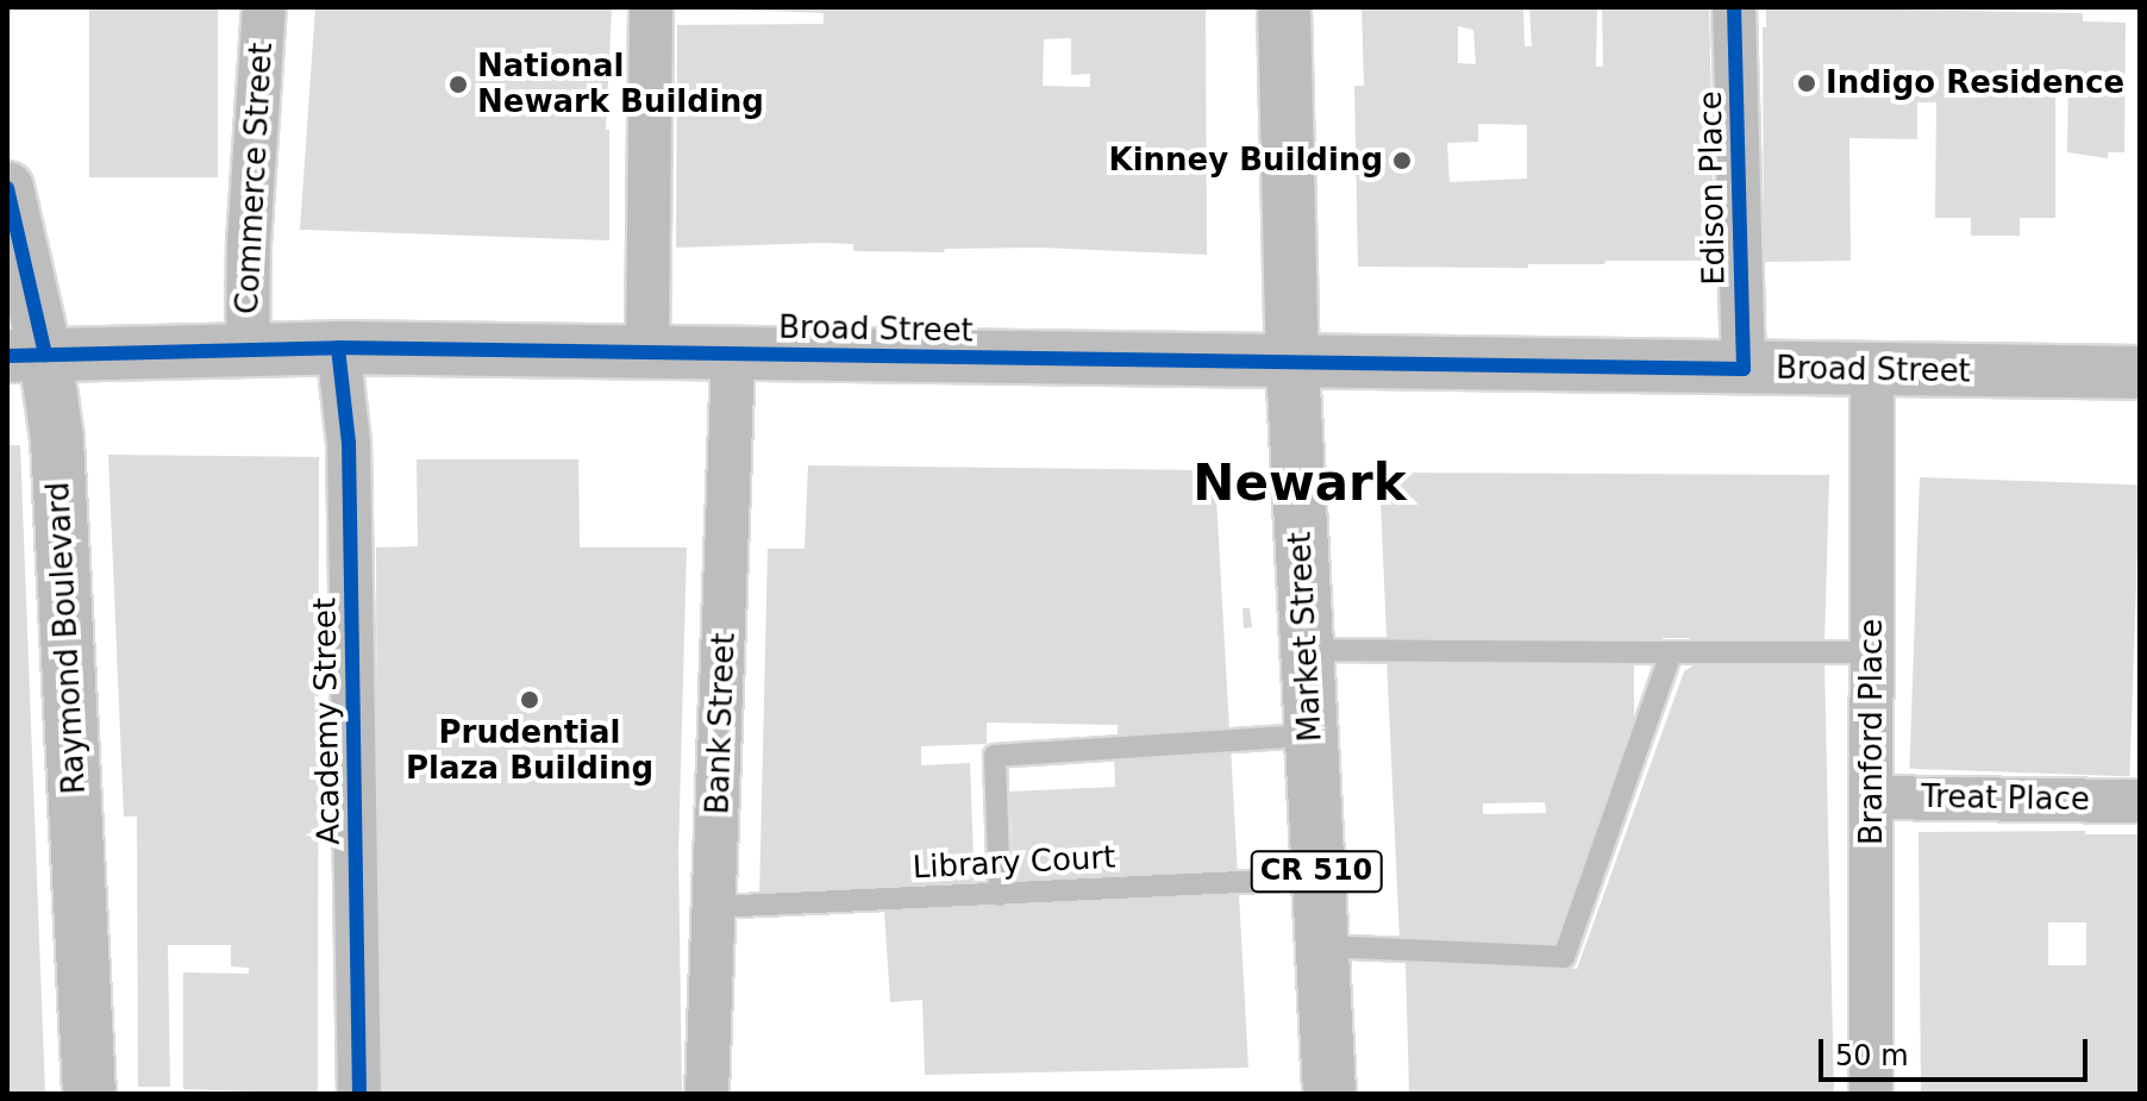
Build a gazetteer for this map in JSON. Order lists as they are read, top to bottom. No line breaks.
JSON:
{"streets":{"main road":["Broad Street","Market Street","Raymond Boulevard","CR 510"],"street":["Commerce Street","Edison Place","Academy Street","Bank Street","Branford Place","Treat Place"],"lane":["Library Court"]},"crossings":[["Commerce Street","Broad Street"],["Edison Place","Broad Street"],["Broad Street","Market Street"],["Broad Street","Raymond Boulevard"],["Broad Street","Academy Street"],["Broad Street","Bank Street"],["Broad Street","Branford Place"],["Market Street","Library Court"],["Bank Street","Library Court"],["Branford Place","Treat Place"]],"districts":["Newark"],"places":["Indigo Residence","National Newark Building","Kinney Building","Prudential Plaza Building"],"scale_bar":"50 m"}
